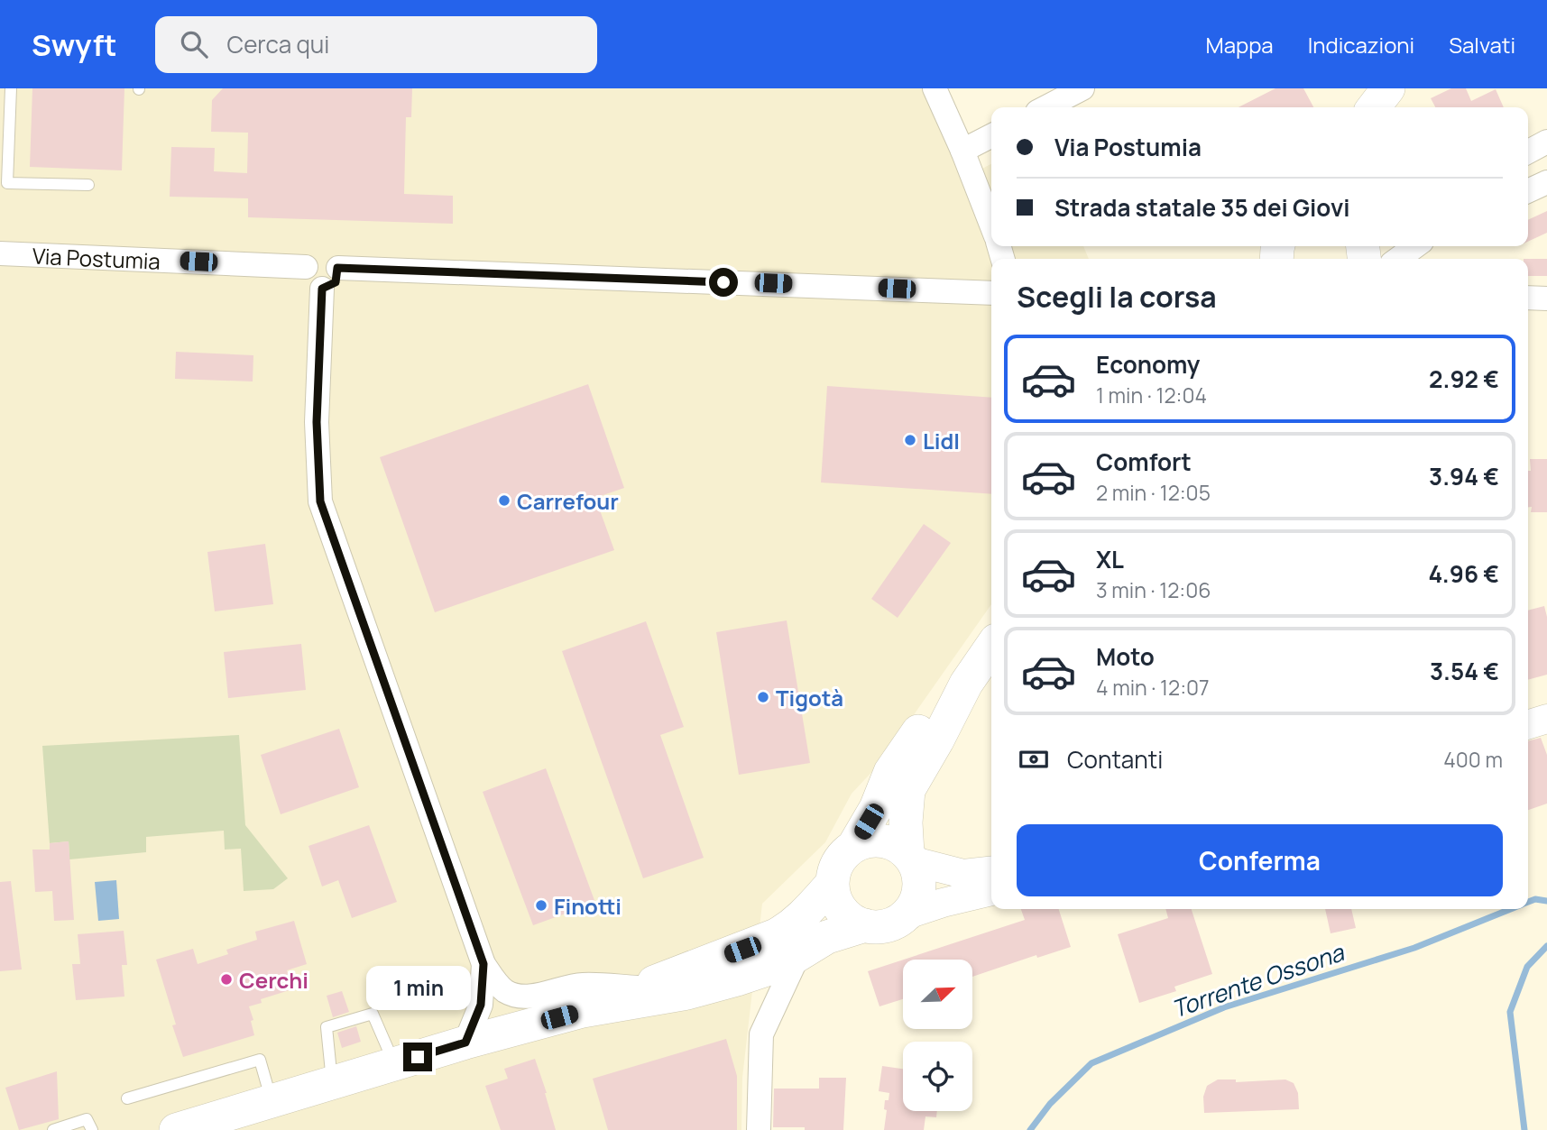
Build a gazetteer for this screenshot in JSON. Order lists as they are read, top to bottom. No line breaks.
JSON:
{"streets":{"street":["Via Postumia"]},"water":["Torrente Ossona"],"places":["Lidl","Carrefour","Tigotà","Finotti","Cerchi"],"north":"top right","page":{"header":"Swyft","search":"Cerca qui","nav":["Mappa","Indicazioni","Salvati"],"banner":["Via Postumia","Strada statale 35 dei Giovi"],"heading":"Scegli la corsa","list":[{"name":"Economy","note":"1 min · 12:04","value":"2.92 €"},{"name":"Comfort","note":"2 min · 12:05","value":"3.94 €"},{"name":"XL","note":"3 min · 12:06","value":"4.96 €"},{"name":"Moto","note":"4 min · 12:07","value":"3.54 €"}],"pay":["Contanti","400 m"],"buttons":"Conferma","bubble":"1 min"}}
